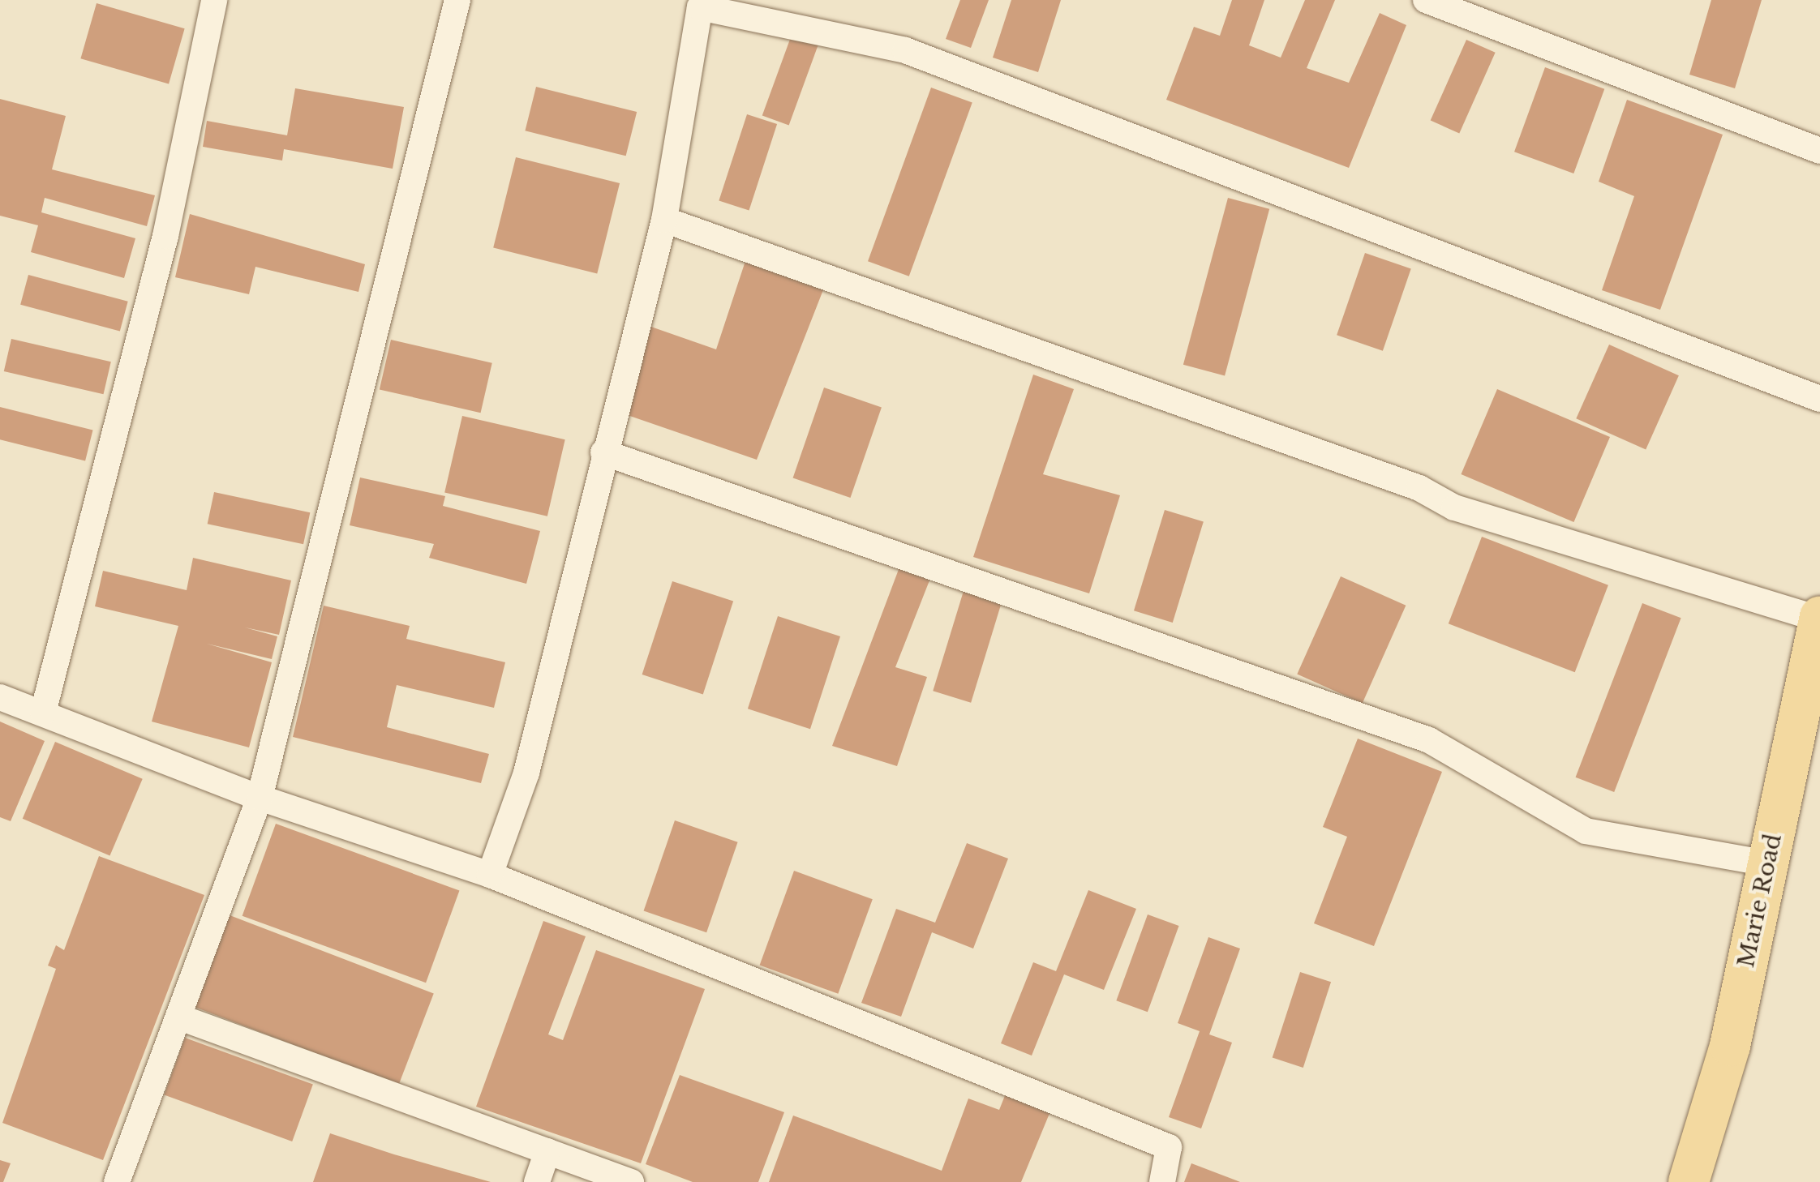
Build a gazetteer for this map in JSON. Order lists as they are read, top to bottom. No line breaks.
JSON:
{"streets":{"main road":["Marie Road"]}}
